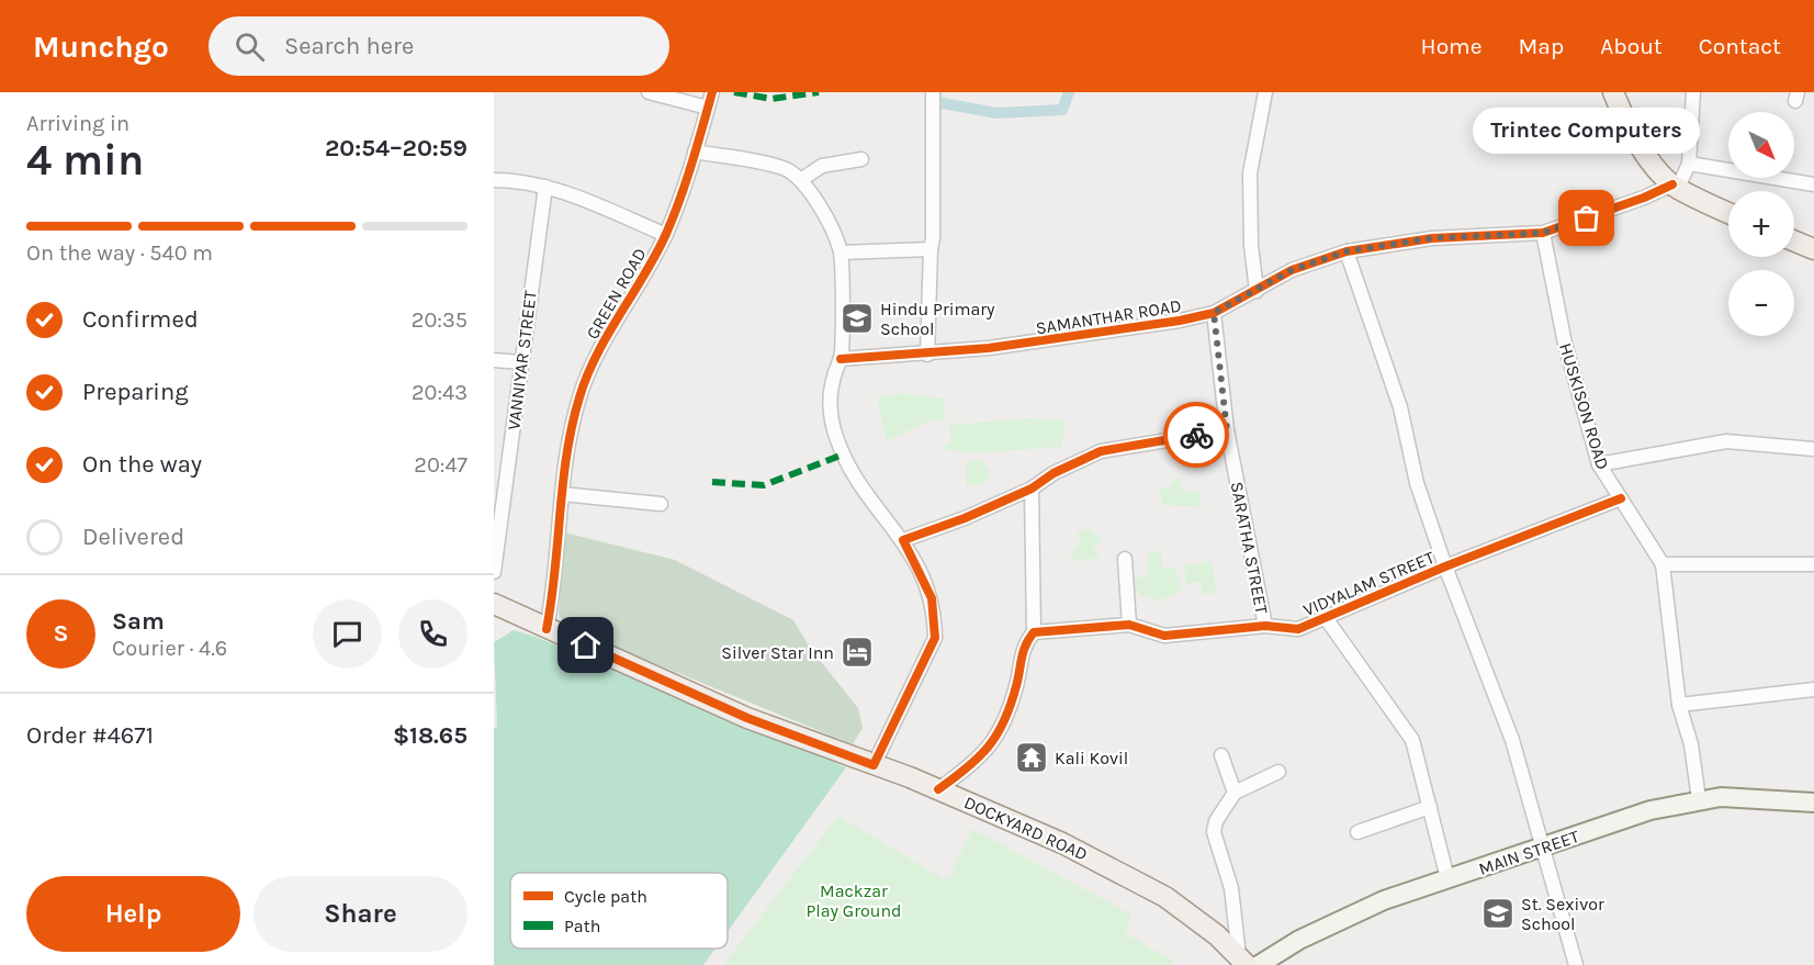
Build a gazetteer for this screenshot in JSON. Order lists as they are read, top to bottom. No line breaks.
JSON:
{"streets":{"main road":["DOCKYARD ROAD","MAIN STREET"],"street":["GREEN ROAD","SAMANTHAR ROAD","VANNIYAR STREET","HUSKISON ROAD","SARATHA STREET","VIDYALAM STREET"]},"crossings":[["GREEN ROAD","DOCKYARD ROAD"],["SAMANTHAR ROAD","HUSKISON ROAD"],["SAMANTHAR ROAD","SARATHA STREET"],["HUSKISON ROAD","VIDYALAM STREET"],["HUSKISON ROAD","MAIN STREET"],["SARATHA STREET","VIDYALAM STREET"]],"parks":["Mackzar Play Ground"],"places":{"other":["Trintec Computers"],"school or university":["Hindu Primary School","St. Sexivor School"],"hotel":["Silver Star Inn"],"temple":["Kali Kovil"]},"legend":["Cycle path","Path"],"north":"bottom right","page":{"header":"Munchgo","search":"Search here","nav":["Home","Map","About","Contact"],"heading":["4 min","Arriving in","20:54–20:59"],"panel":["Sam","Courier · 4.6","Order #4671","$18.65"],"bubble":"Trintec Computers","map_buttons":["+","−"],"bar":"On the way · 540 m","list":[["Confirmed","20:35"],["Preparing","20:43"],["On the way","20:47"],"Delivered"],"round":"S","buttons":["Help","Share"]}}
